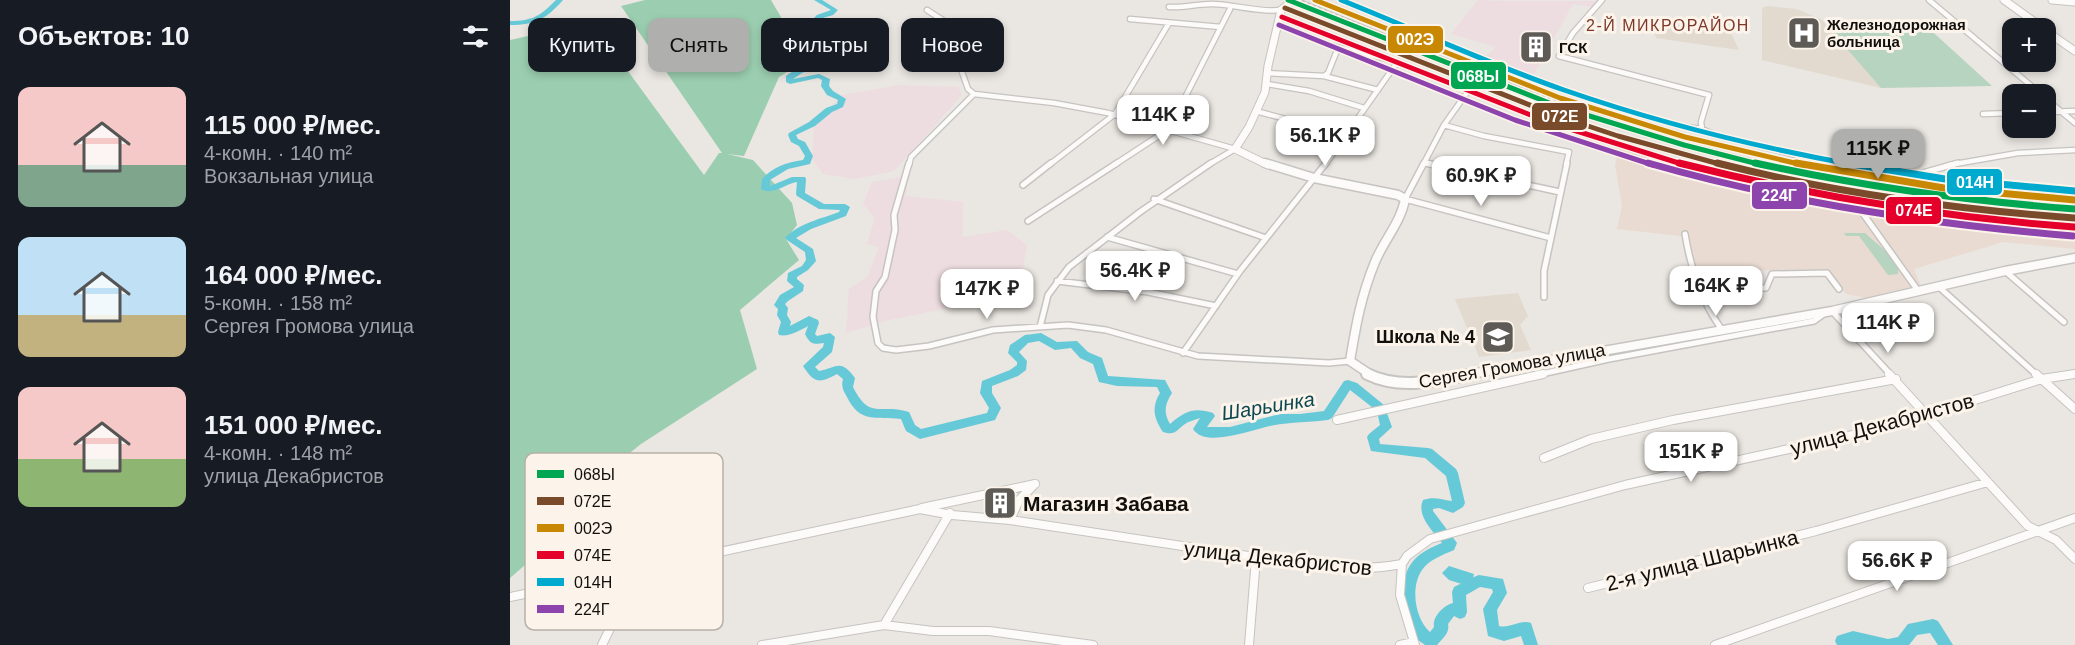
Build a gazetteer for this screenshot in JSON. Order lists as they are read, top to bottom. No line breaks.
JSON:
{"streets":{"street":["Сергея Громова улица","улица Декабристов","2-я улица Шарьинка"]},"districts":["2-Й МИКРОРАЙОН"],"water":["Шарьинка"],"places":{"hospital":["Железнодорожная больница"],"building":["ГСК","Магазин Забава"],"school or university":["Школа № 4"]},"lines":["transit line 068Ы","transit line 002Э","transit line 014Н","transit line 072Е","transit line 074Е","transit line 224Г"],"legend":["068Ы","072Е","002Э","074Е","014Н","224Г"],"page":{"heading":"Объектов: 10","map_buttons":["+","−"],"chip":["Купить","Снять","Фильтры","Новое"],"list":[{"name":"115 000 ₽/мес.","note":"4-комн. · 140 m² · Вокзальная улица"},{"name":"164 000 ₽/мес.","note":"5-комн. · 158 m² · Сергея Громова улица"},{"name":"151 000 ₽/мес.","note":"4-комн. · 148 m² · улица Декабристов"}],"price":["114K ₽","56.1K ₽","115K ₽","60.9K ₽","56.4K ₽","164K ₽","147K ₽","114K ₽","151K ₽","56.6K ₽"]}}
